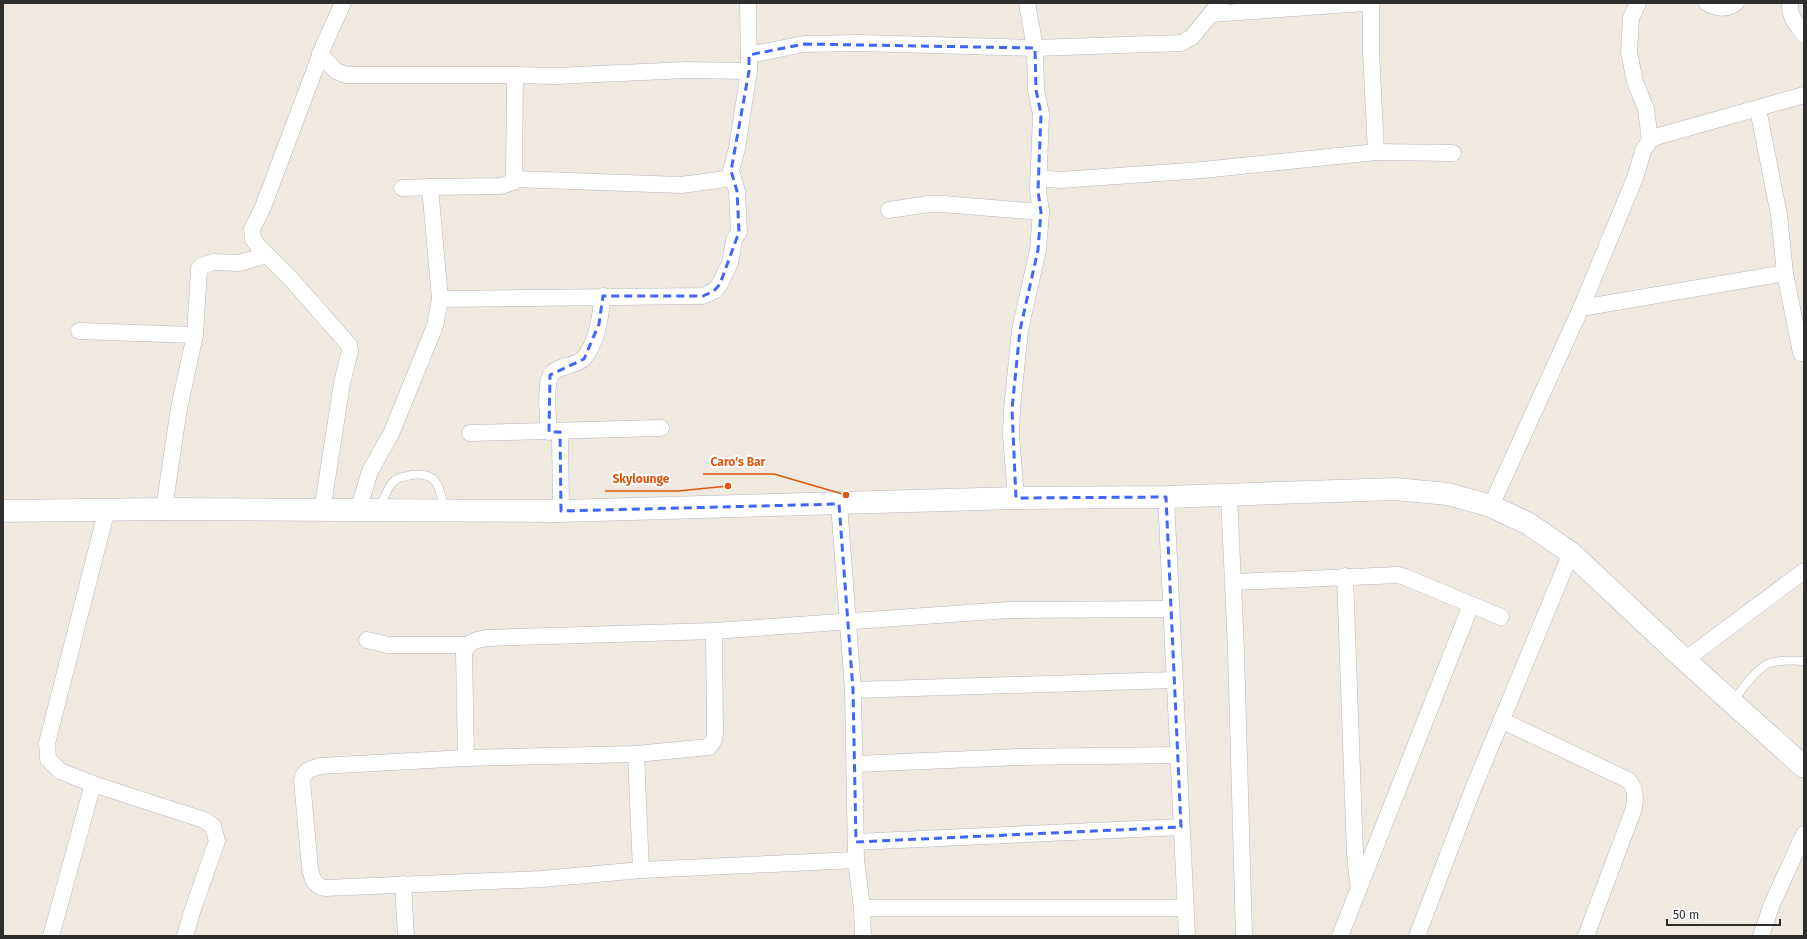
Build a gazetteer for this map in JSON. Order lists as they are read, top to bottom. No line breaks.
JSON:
{"places":["Skylounge","Caro's Bar"],"scale_bar":"50 m"}
